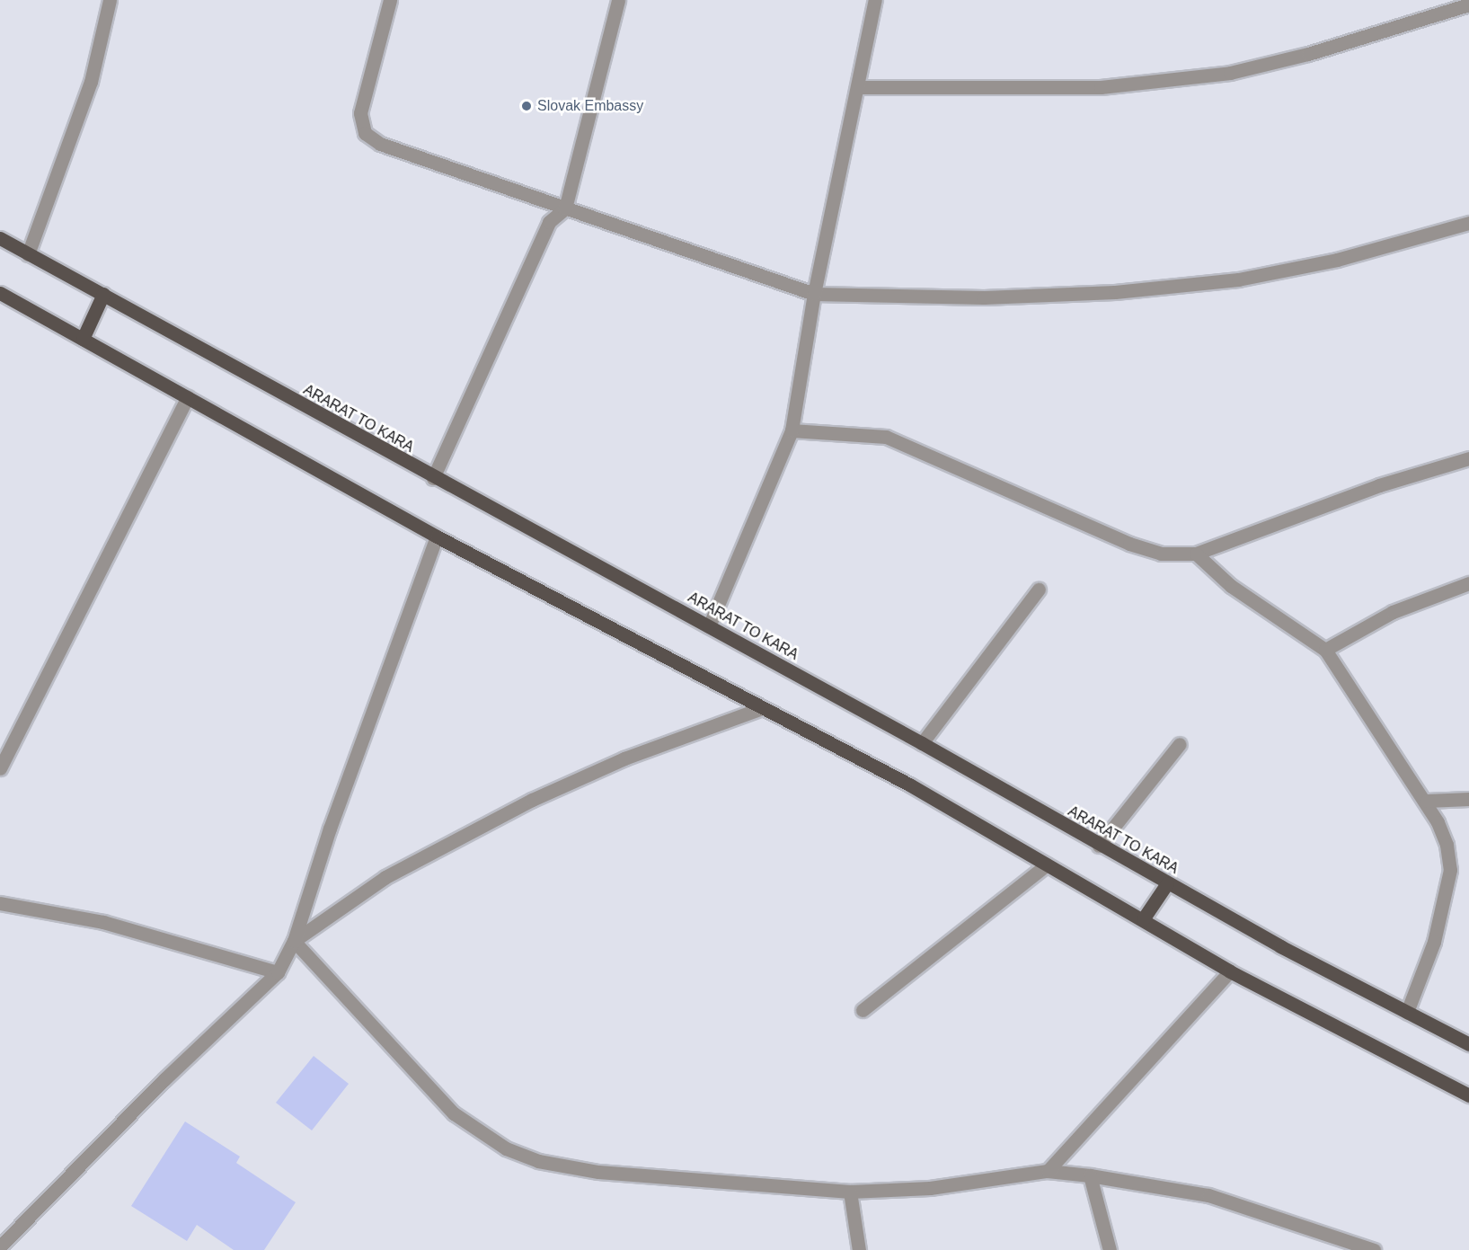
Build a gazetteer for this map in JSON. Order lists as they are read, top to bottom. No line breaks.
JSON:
{"streets":{"main road":["ARARAT TO KARA"]},"places":["Slovak Embassy"]}
